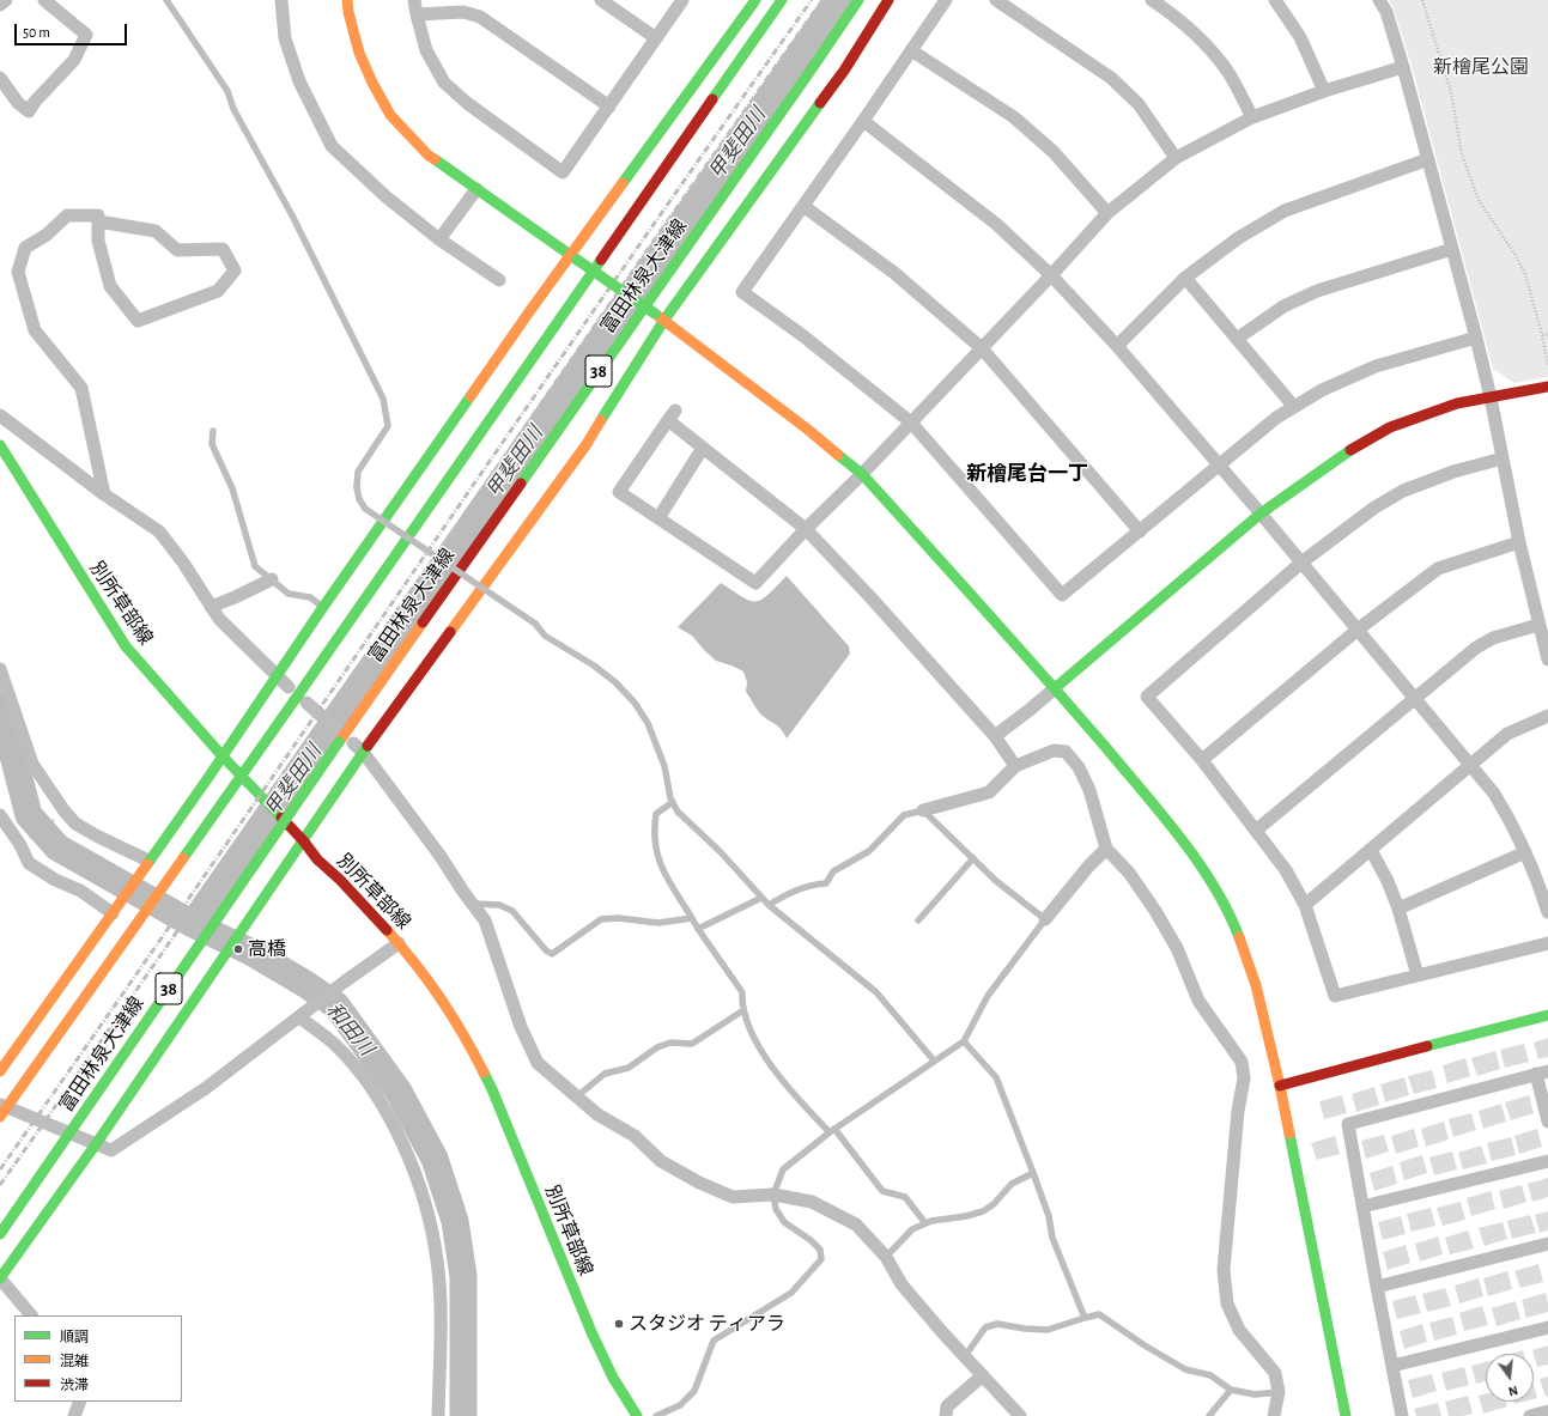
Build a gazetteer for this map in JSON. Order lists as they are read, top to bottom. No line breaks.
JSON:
{"streets":{"main road":["富田林泉大津線","38","別所草部線"]},"districts":["新檜尾台一丁"],"water":["甲斐田川","和田川"],"parks":["新檜尾公園"],"places":["高橋","スタジオ ティアラ"],"legend":["順調","混雑","渋滞"],"scale_bar":"50 m","north":"bottom"}
